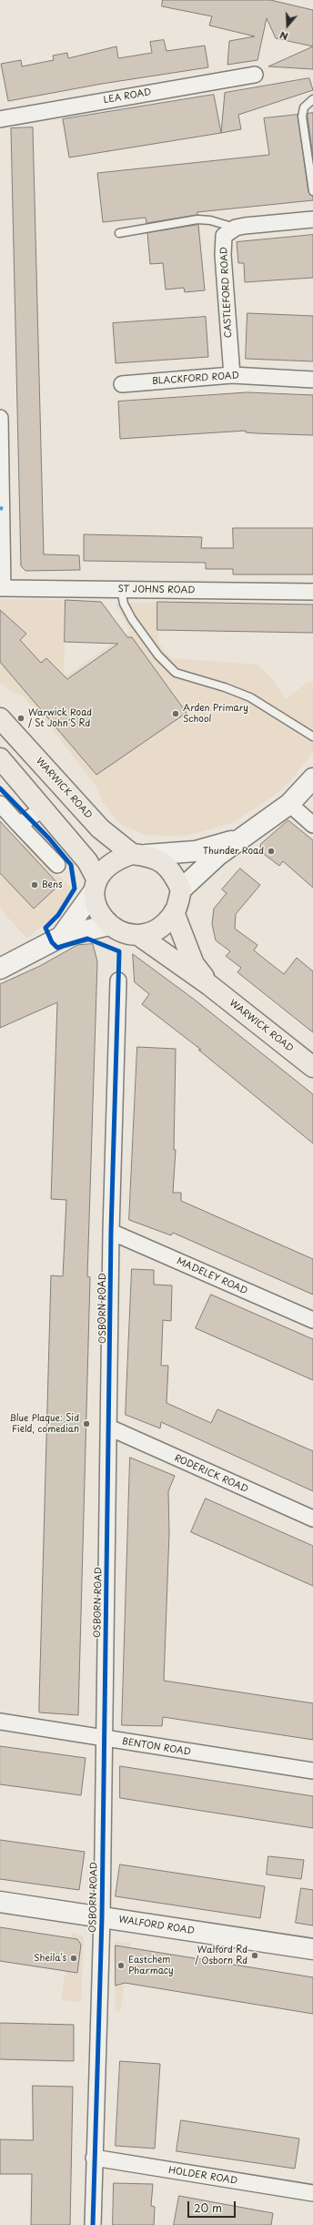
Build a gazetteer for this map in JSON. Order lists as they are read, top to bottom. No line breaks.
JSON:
{"streets":{"highway":["WARWICK ROAD"],"main road":["WALFORD ROAD"],"street":["LEA ROAD","CASTLEFORD ROAD","BLACKFORD ROAD","ST JOHNS ROAD","MADELEY ROAD","OSBORN ROAD","RODERICK ROAD","BENTON ROAD","HOLDER ROAD"]},"crossings":[["CASTLEFORD ROAD","BLACKFORD ROAD"],["MADELEY ROAD","OSBORN ROAD"],["OSBORN ROAD","RODERICK ROAD"],["OSBORN ROAD","BENTON ROAD"],["OSBORN ROAD","WALFORD ROAD"],["OSBORN ROAD","HOLDER ROAD"]],"places":["Arden Primary School","Warwick Road / St John'S Rd","Thunder Road","Bens","Blue Plaque: Sid Field, comedian","Walford Rd / Osborn Rd","Sheila's","Eastchem Pharmacy"],"scale_bar":"20 m","north":"bottom"}
